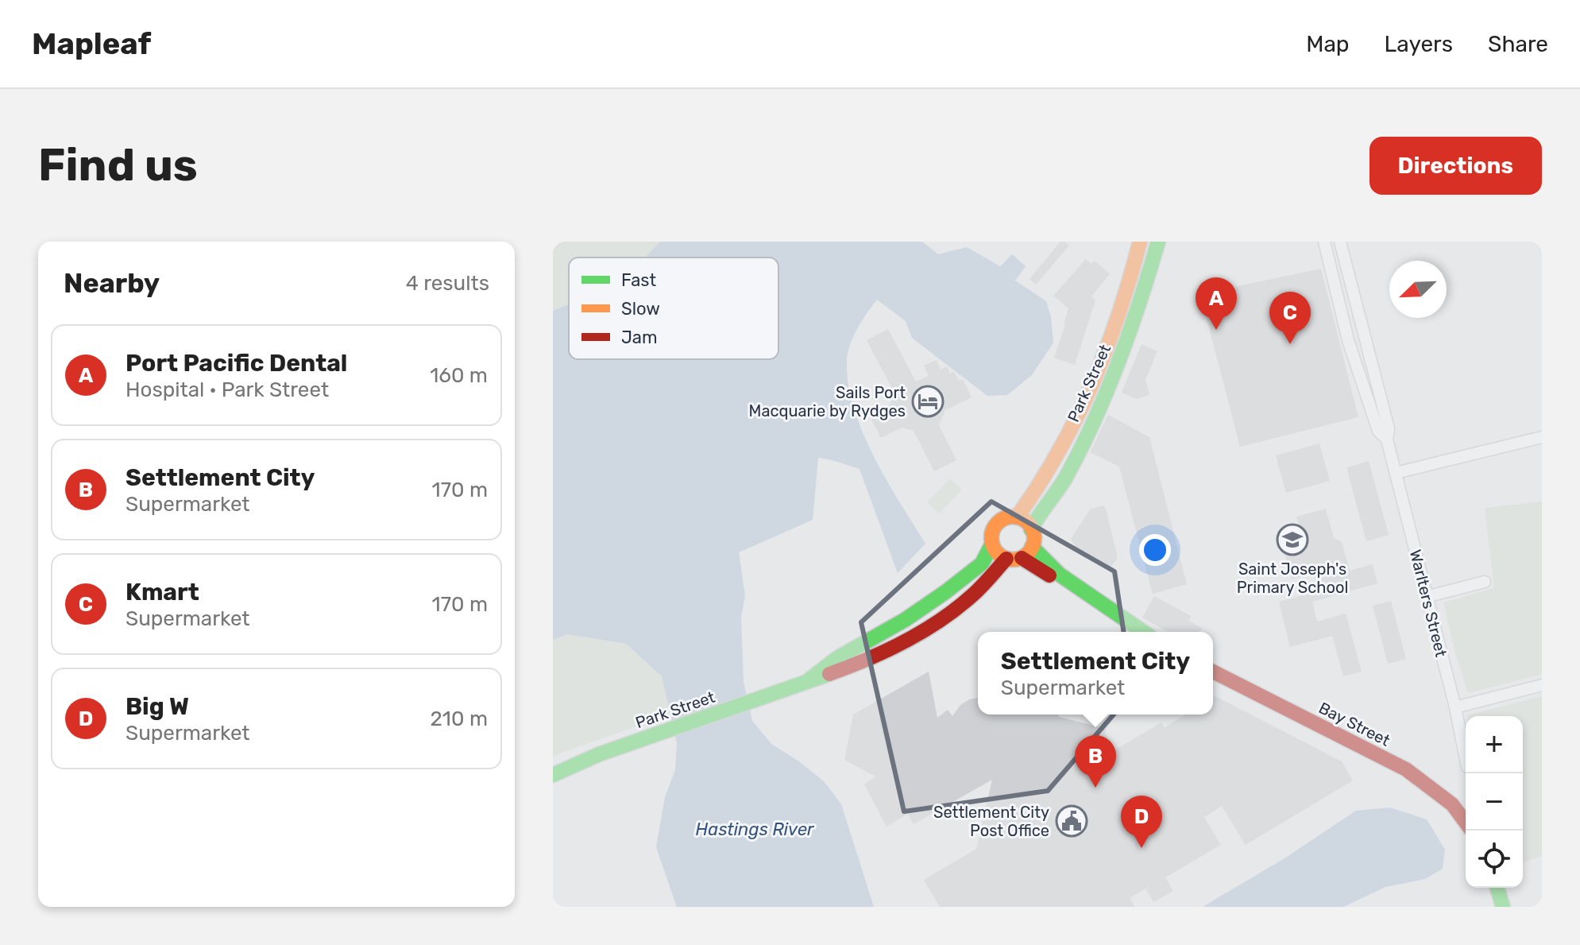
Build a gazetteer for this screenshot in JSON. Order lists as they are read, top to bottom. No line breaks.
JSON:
{"streets":{"street":["Park Street","Warlters Street","Bay Street"]},"water":["Hastings River"],"places":{"hotel":["Sails Port Macquarie by Rydges"],"school or university":["Saint Joseph's Primary School"],"public building":["Settlement City Post Office"]},"legend":["Fast","Slow","Jam"],"north":"bottom left","page":{"header":"Mapleaf","nav":["Map","Layers","Share"],"buttons":"Directions","title":"Find us","heading":["Nearby","4 results"],"pins":["A","C","B","D"],"list":[{"mark":"A","name":"Port Pacific Dental","note":"Hospital · Park Street","value":"160 m"},{"mark":"B","name":"Settlement City","note":"Supermarket","value":"170 m"},{"mark":"C","name":"Kmart","note":"Supermarket","value":"170 m"},{"mark":"D","name":"Big W","note":"Supermarket","value":"210 m"}],"popup":["Settlement City","Supermarket"],"map_buttons":["+","−"]}}
